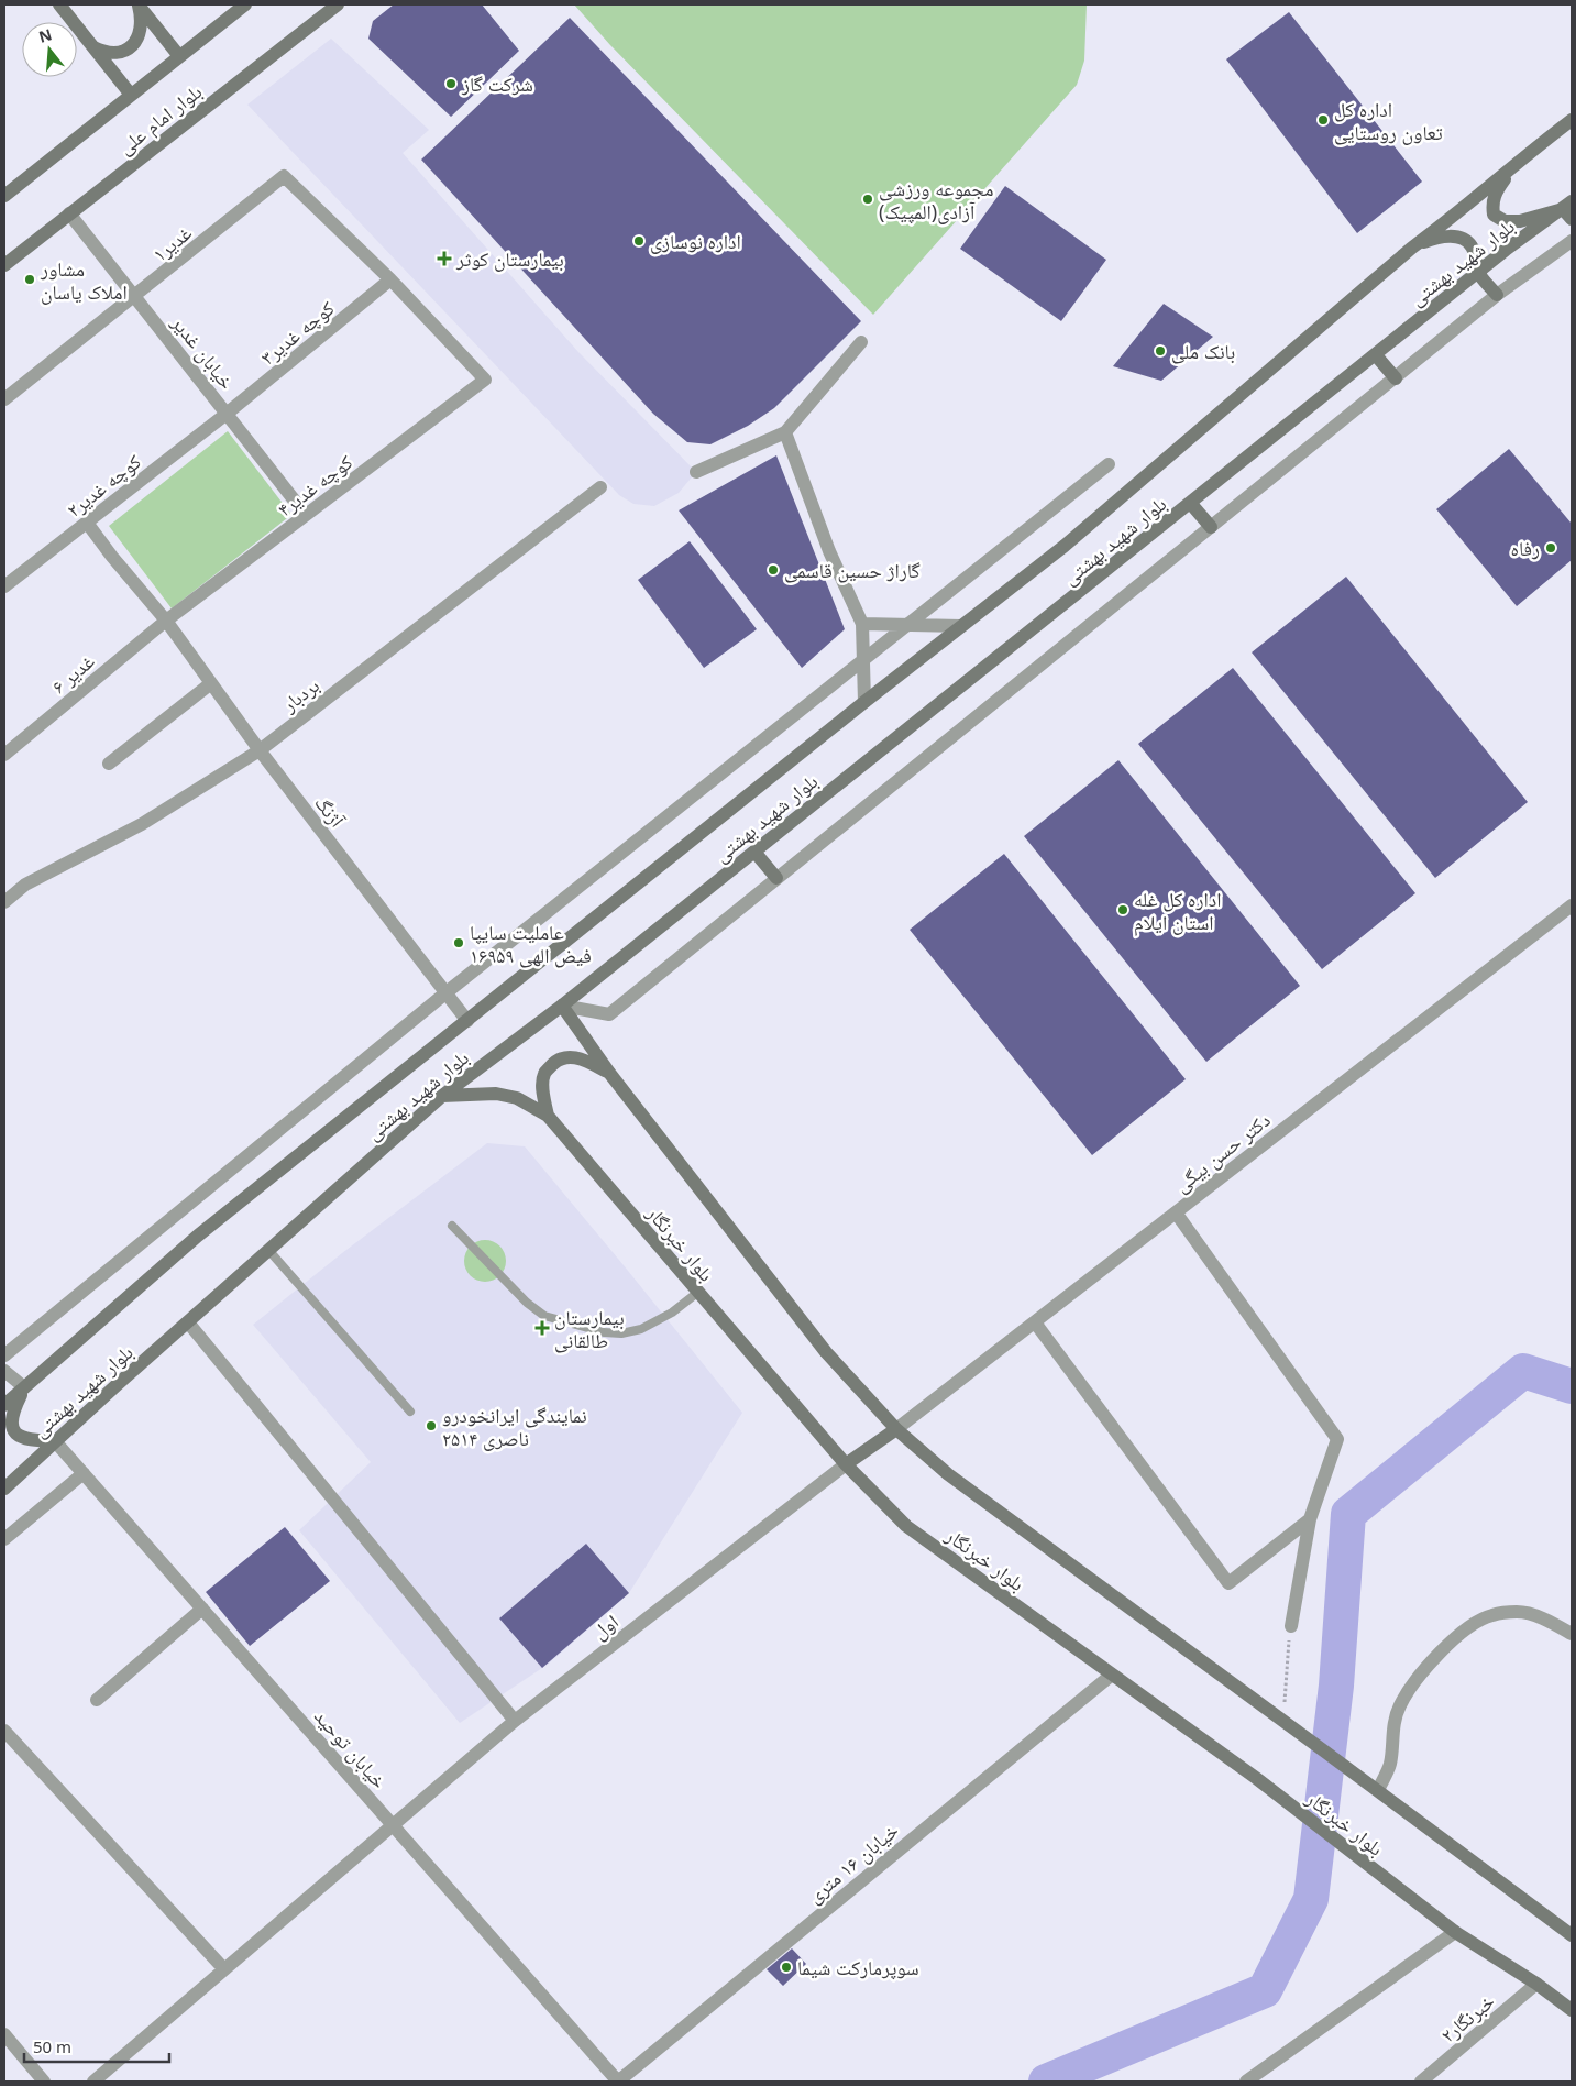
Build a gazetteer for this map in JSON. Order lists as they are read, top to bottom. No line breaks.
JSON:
{"streets":{"main road":["بلوار امام على","بلوار شهید بهشتی","بلوار خبرنگار"],"street":["غدیر۱","کوچه غدیر۳","خیابان غدیر","کوچه غدیر۲","کوچه غدیر۴","غدیر ۶","بردبار","آژنگ","دکتر حسن بیگی","اول","خیابان توحید","خیابان ۱۶ متری","خبرنگار۲"]},"crossings":[["بلوار امام على","خیابان غدیر"],["غدیر۱","کوچه غدیر۳"],["غدیر۱","خیابان غدیر"],["غدیر۱","کوچه غدیر۴"],["بلوار شهید بهشتی","آژنگ"],["بلوار شهید بهشتی","بلوار خبرنگار"],["بلوار شهید بهشتی","خیابان توحید"],["کوچه غدیر۳","خیابان غدیر"],["کوچه غدیر۳","کوچه غدیر۲"],["کوچه غدیر۳","کوچه غدیر۴"],["خیابان غدیر","کوچه غدیر۲"],["خیابان غدیر","کوچه غدیر۴"],["کوچه غدیر۲","آژنگ"],["کوچه غدیر۴","غدیر ۶"],["کوچه غدیر۴","آژنگ"],["غدیر ۶","آژنگ"],["بردبار","آژنگ"],["بلوار خبرنگار","اول"],["بلوار خبرنگار","خیابان ۱۶ متری"],["بلوار خبرنگار","خبرنگار۲"],["اول","خیابان توحید"],["خیابان توحید","خیابان ۱۶ متری"]],"places":{"other":["شرکت گاز","اداره کل تعاون روستایی","مجموعه ورزشی آزادی(المپیک)","اداره نوسازی","مشاور املاک یاسان","بانک ملی","رفاه","گاراژ حسین قاسمی","اداره کل غله استان ایلام","عاملیت سایپا ۱۶۹۵۹ فیض الهی","نمایندگی ایرانخودرو ناصری ۲۵۱۴","سوپرمارکت شیما"],"health":["بیمارستان کوثر","بیمارستان طالقانی"]},"scale_bar":"50 m","north":"top"}
